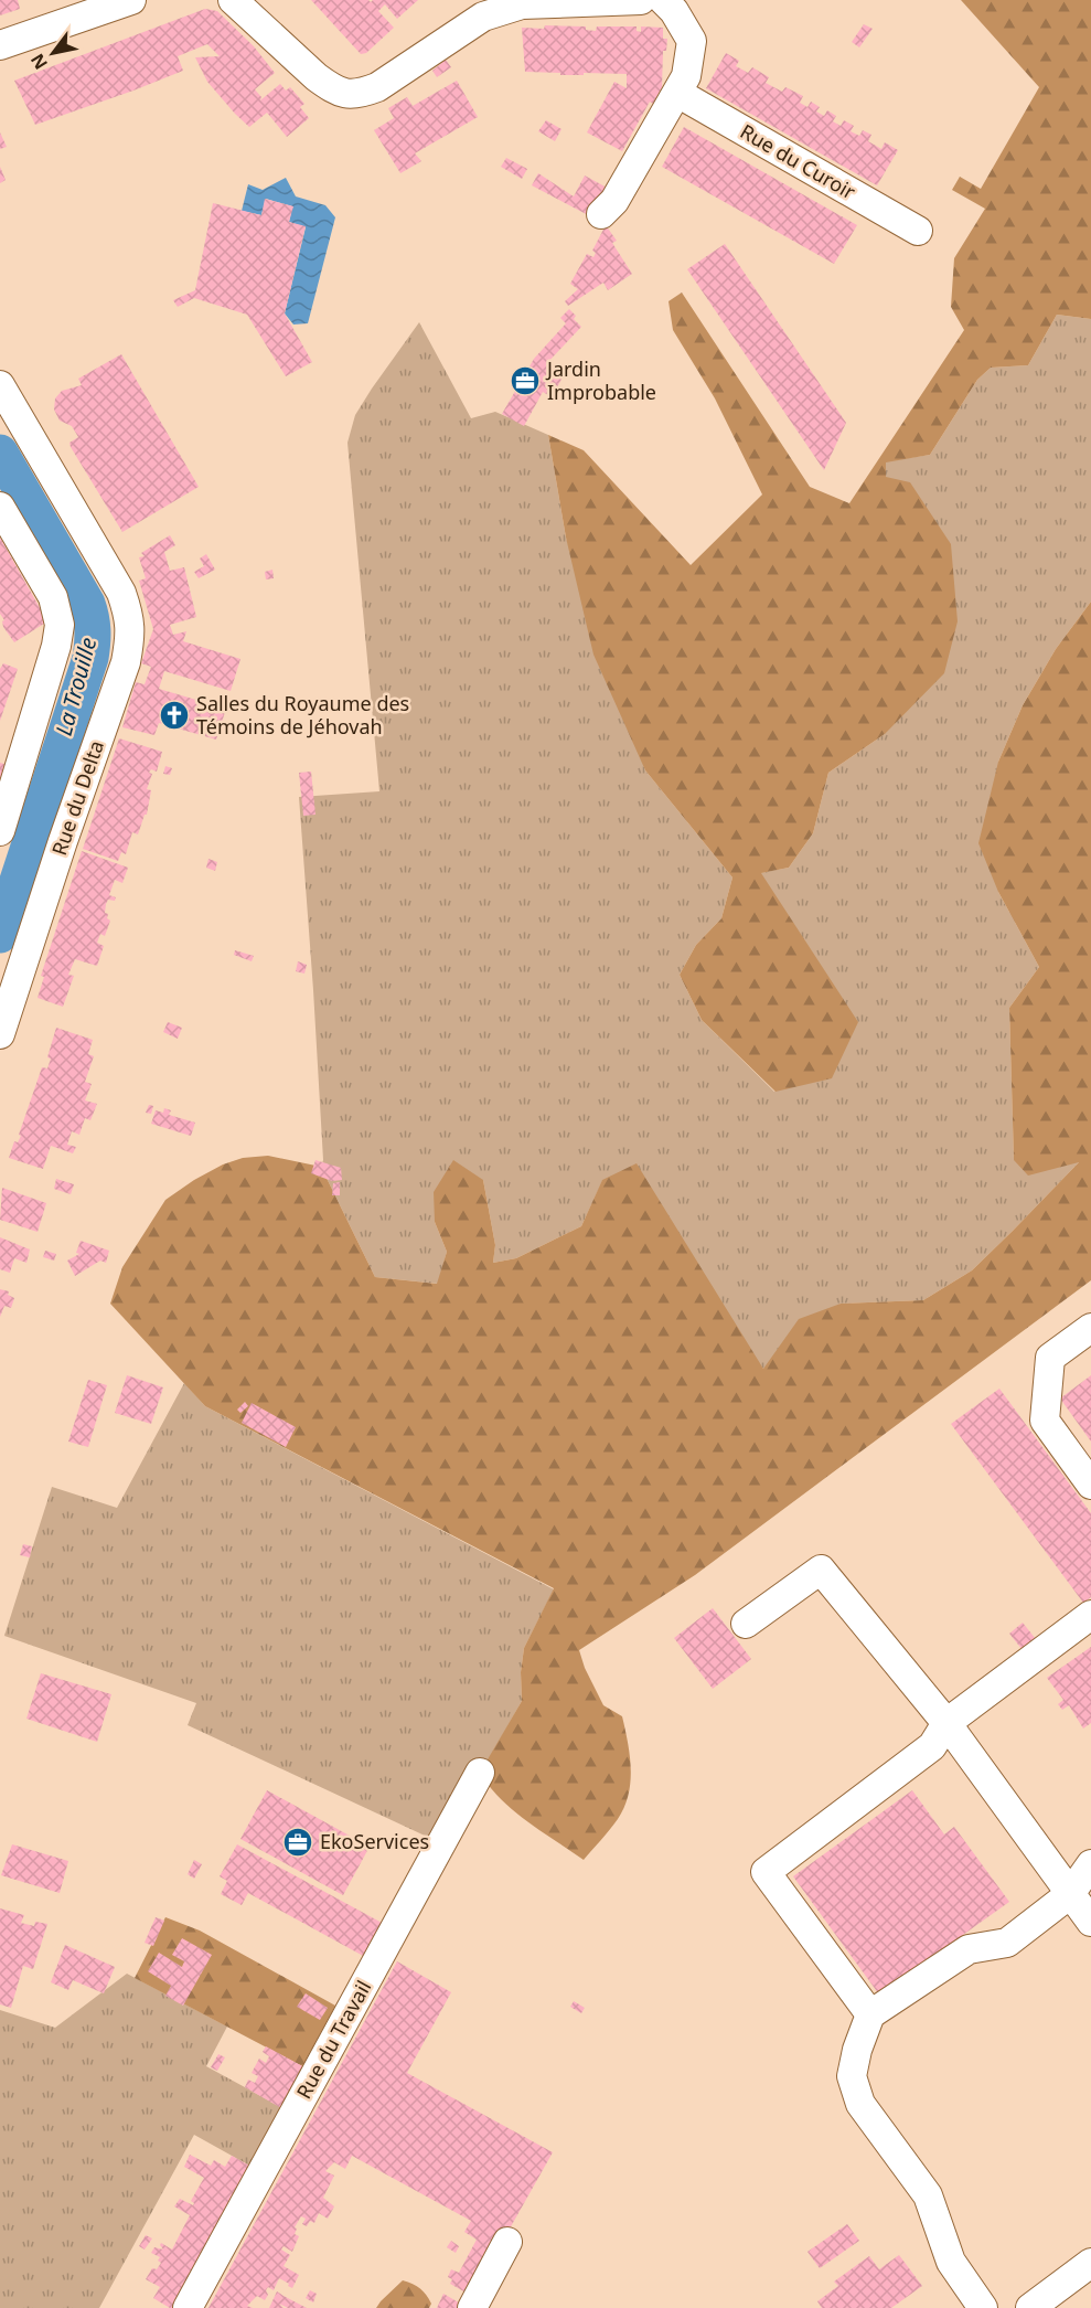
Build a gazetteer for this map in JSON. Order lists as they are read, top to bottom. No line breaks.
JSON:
{"streets":{"street":["Rue du Curoir","Rue du Delta","Rue du Travail"]},"water":["La Trouille"],"places":{"office":["Jardin Improbable","EkoServices"],"church":["Salles du Royaume des Témoins de Jéhovah"]},"north":"bottom left"}
